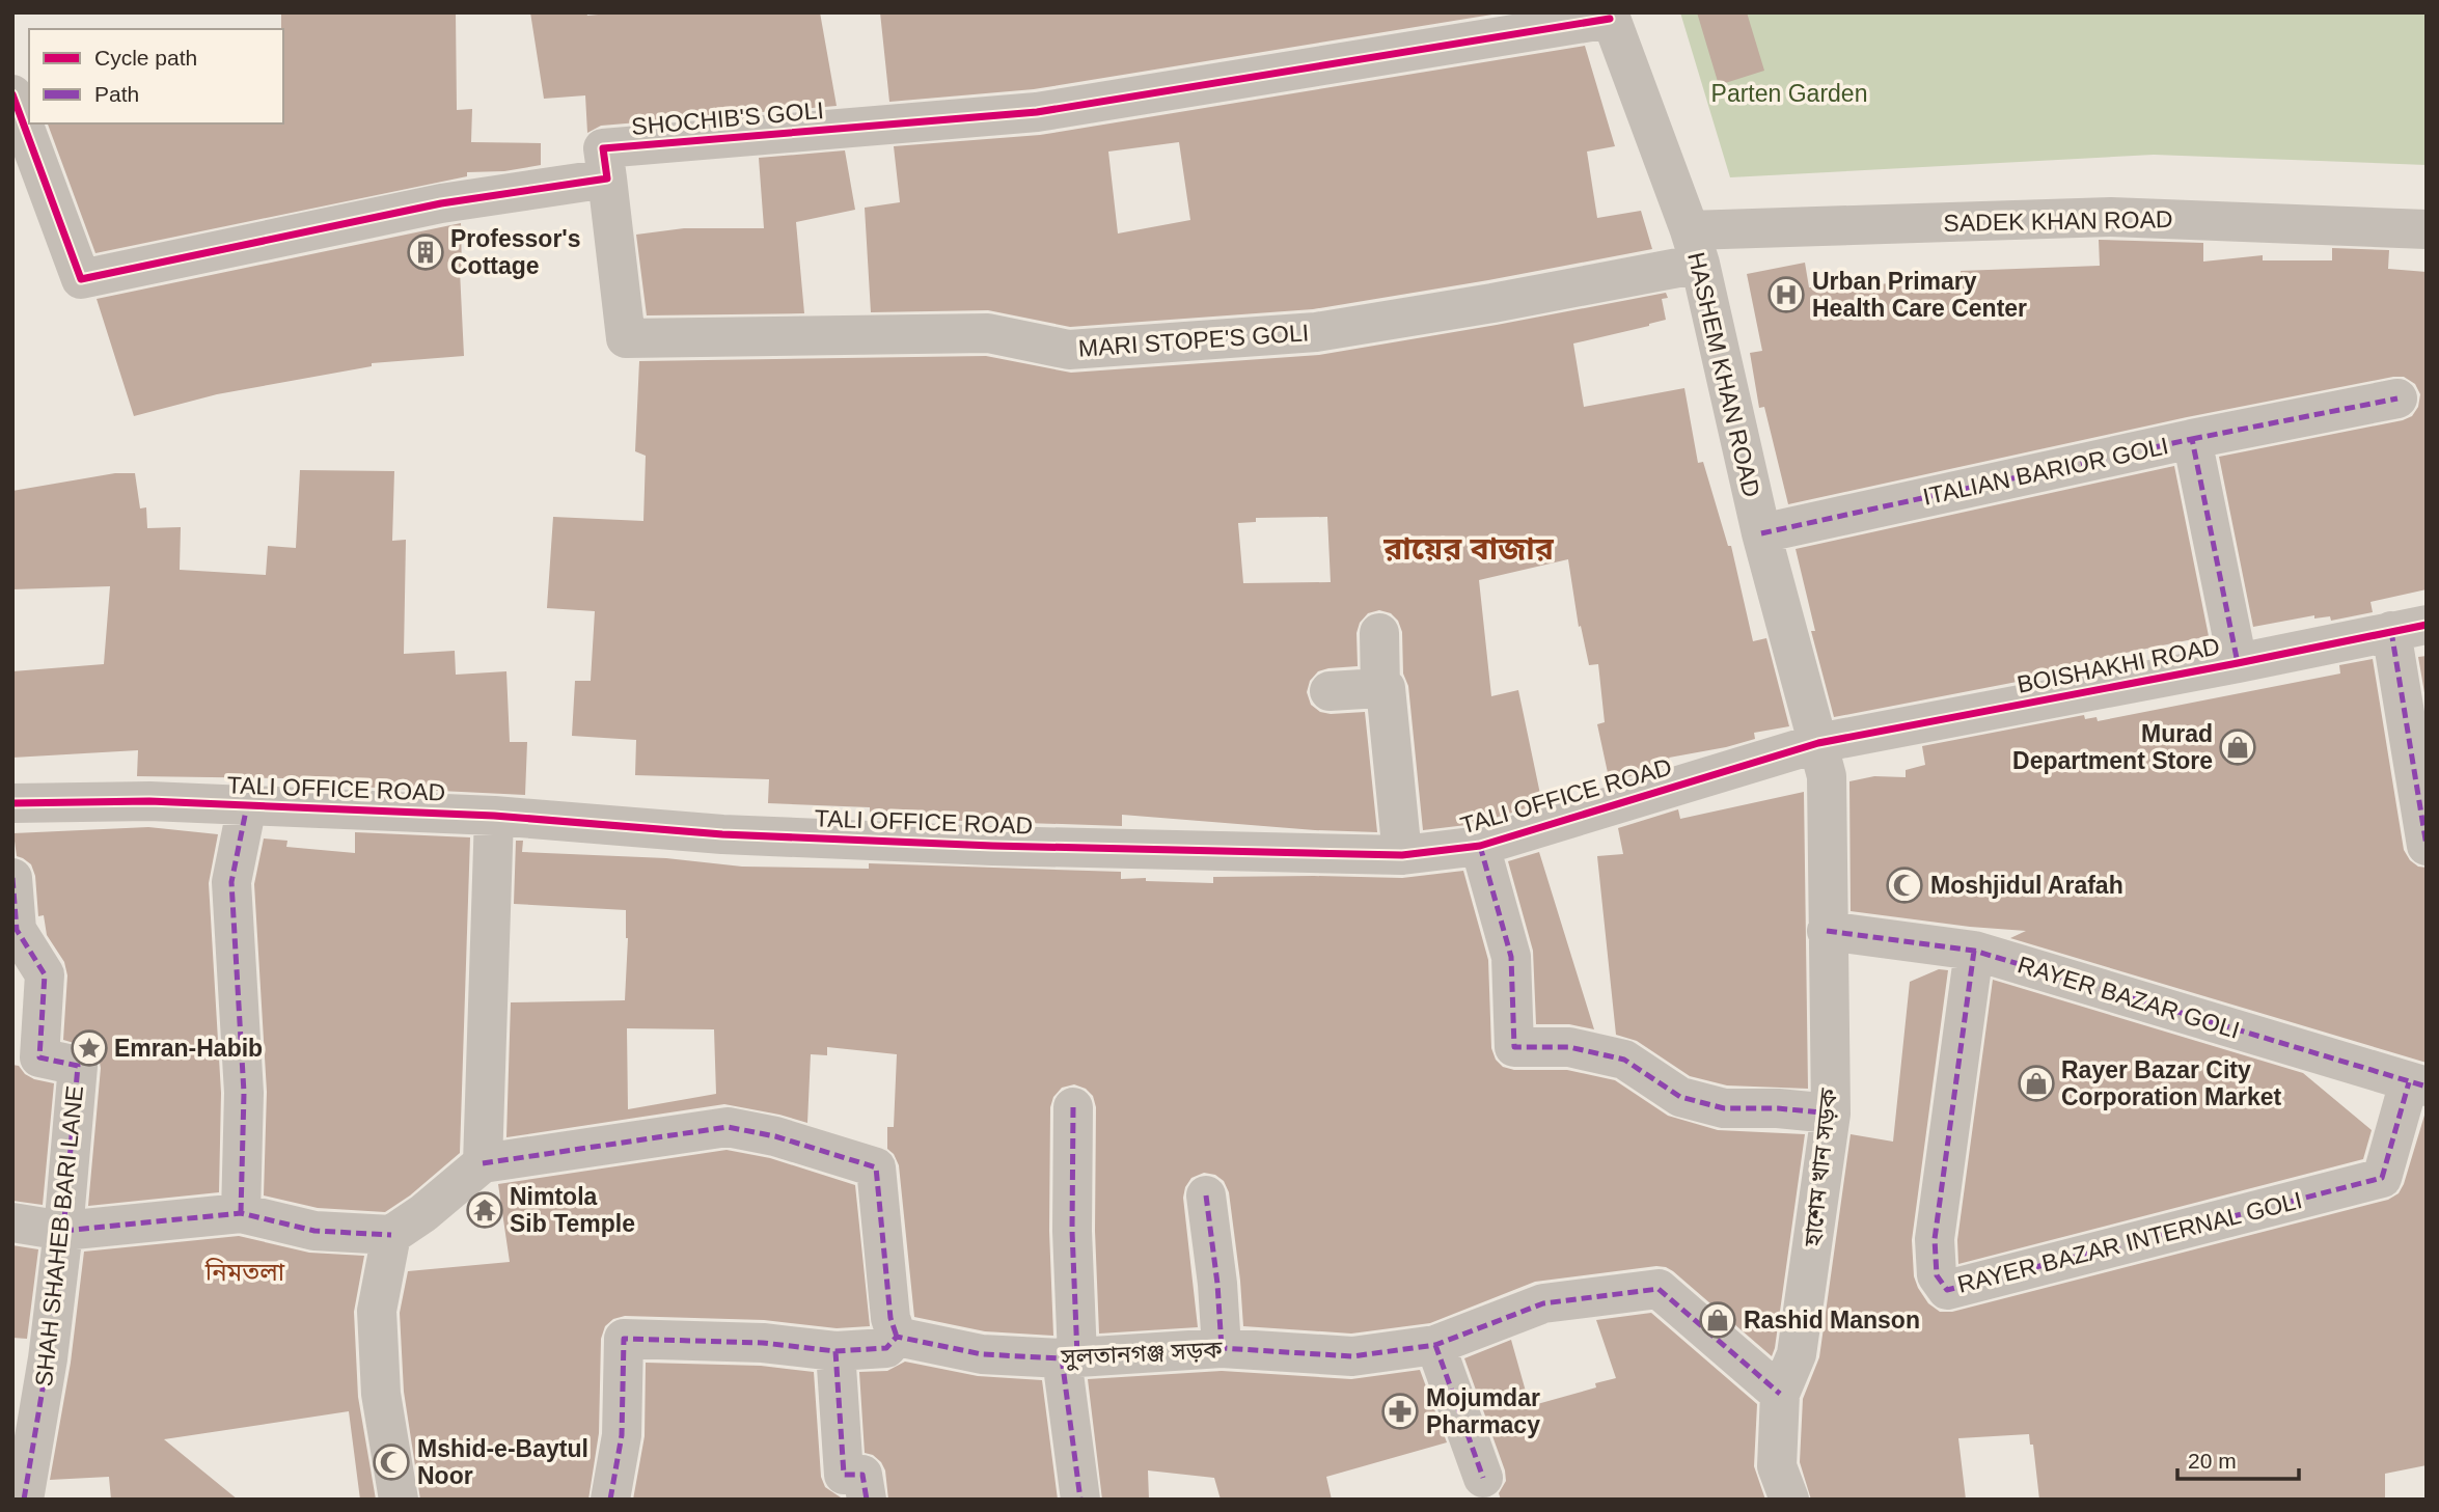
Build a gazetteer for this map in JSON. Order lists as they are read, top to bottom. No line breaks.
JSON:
{"streets":{"street":["SHOCHIB'S GOLI","SADEK KHAN ROAD","MARI STOPE'S GOLI","HASHEM KHAN ROAD","ITALIAN BARIOR GOLI","BOISHAKHI ROAD","TALI OFFICE ROAD","RAYER BAZAR GOLI","হাশেম খান সড়ক","SHAH SHAHEB BARI LANE","RAYER BAZAR INTERNAL GOLI","সুলতানগঞ্জ সড়ক"]},"crossings":[["SHOCHIB'S GOLI","MARI STOPE'S GOLI"],["SHOCHIB'S GOLI","HASHEM KHAN ROAD"],["SADEK KHAN ROAD","MARI STOPE'S GOLI"],["SADEK KHAN ROAD","HASHEM KHAN ROAD"],["MARI STOPE'S GOLI","HASHEM KHAN ROAD"],["HASHEM KHAN ROAD","ITALIAN BARIOR GOLI"],["HASHEM KHAN ROAD","BOISHAKHI ROAD"],["HASHEM KHAN ROAD","TALI OFFICE ROAD"],["HASHEM KHAN ROAD","হাশেম খান সড়ক"],["ITALIAN BARIOR GOLI","BOISHAKHI ROAD"],["BOISHAKHI ROAD","TALI OFFICE ROAD"],["BOISHAKHI ROAD","হাশেম খান সড়ক"],["TALI OFFICE ROAD","হাশেম খান সড়ক"],["RAYER BAZAR GOLI","হাশেম খান সড়ক"],["RAYER BAZAR GOLI","RAYER BAZAR INTERNAL GOLI"],["হাশেম খান সড়ক","সুলতানগঞ্জ সড়ক"]],"districts":["রায়ের বাজার","নিমতলা"],"parks":["Parten Garden"],"places":{"building":["Professor's Cottage"],"hospital":["Urban Primary Health Care Center"],"shop":["Murad Department Store","Rayer Bazar City Corporation Market","Rashid Manson"],"mosque":["Moshjidul Arafah","Mshid-e-Baytul Noor"],"place":["Emran-Habib"],"temple":["Nimtola Sib Temple"],"pharmacy":["Mojumdar Pharmacy"]},"legend":["Cycle path","Path"],"scale_bar":"20 m"}
